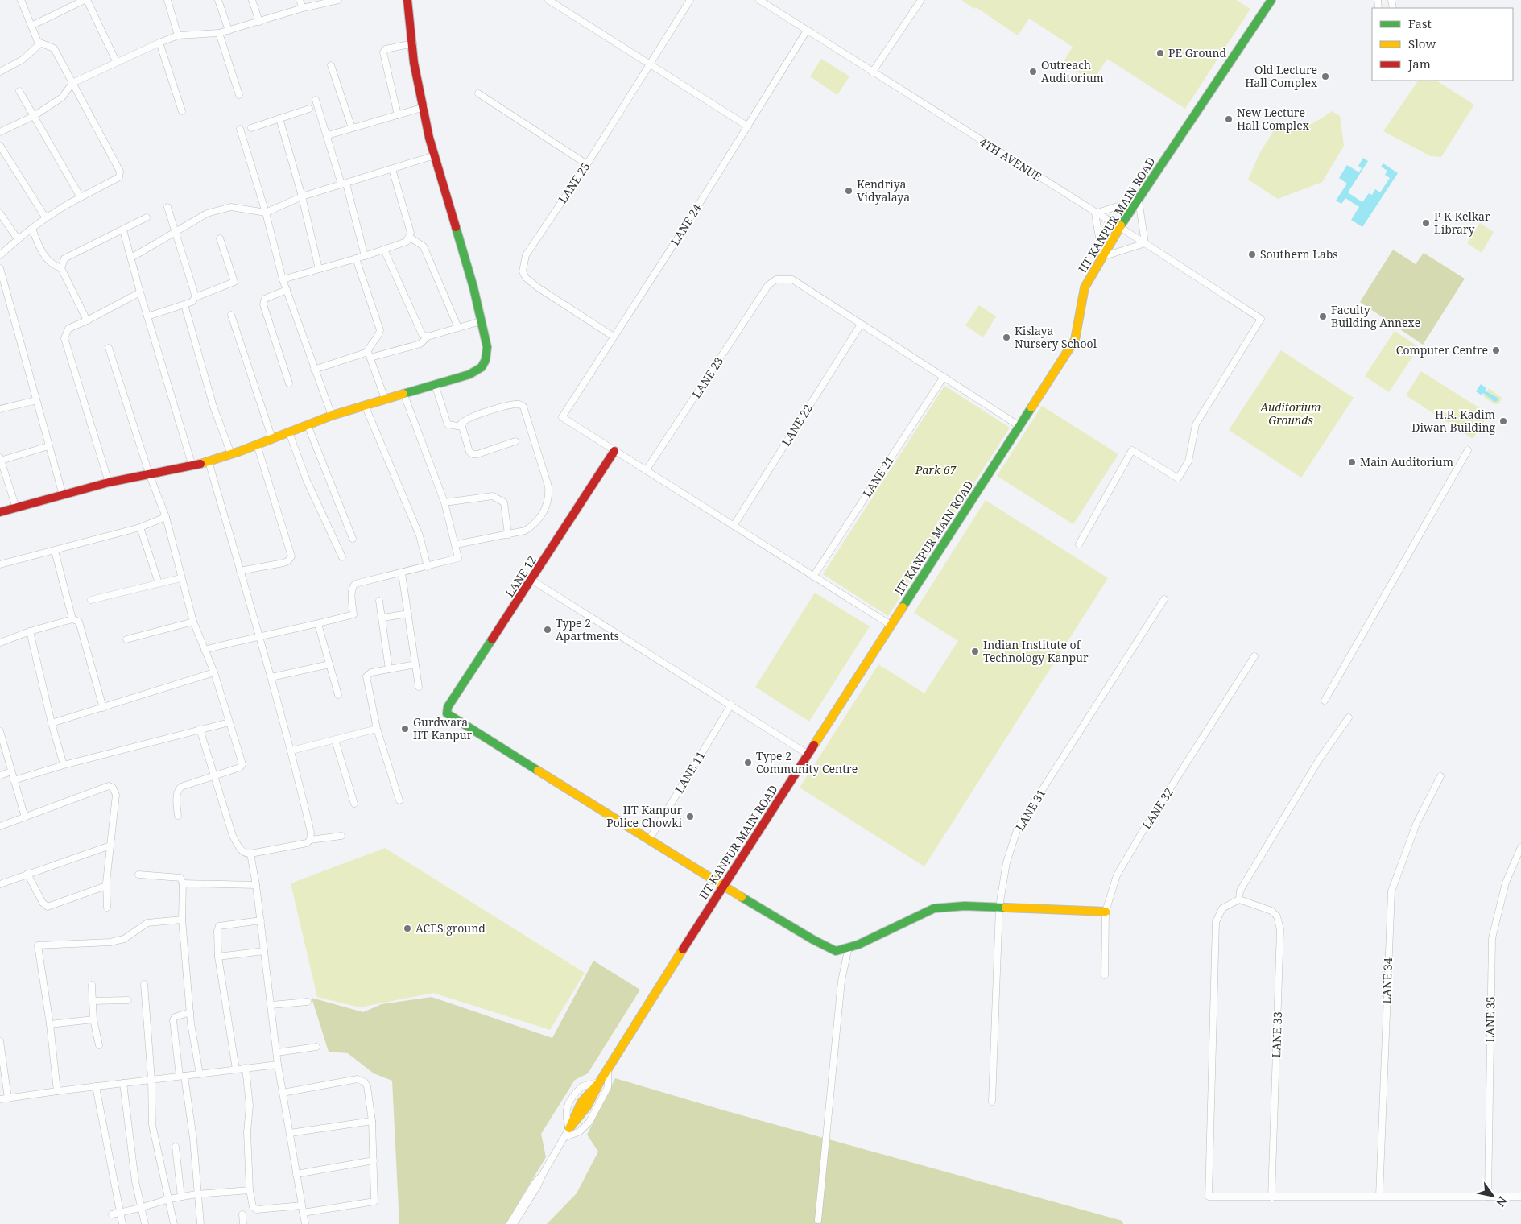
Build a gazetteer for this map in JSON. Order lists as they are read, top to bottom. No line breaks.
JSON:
{"streets":{"street":["4TH AVENUE","LANE 25","IIT KANPUR MAIN ROAD","LANE 24","LANE 23","LANE 22","LANE 21","LANE 12","LANE 11","LANE 32","LANE 31","LANE 34","LANE 35","LANE 33"]},"crossings":[["4TH AVENUE","IIT KANPUR MAIN ROAD"],["4TH AVENUE","LANE 24"],["LANE 25","LANE 24"],["LANE 24","LANE 12"],["LANE 23","LANE 22"],["LANE 12","LANE 11"]],"parks":["Auditorium Grounds","Park 67"],"places":["PE Ground","Outreach Auditorium","Old Lecture Hall Complex","New Lecture Hall Complex","Kendriya Vidyalaya","P K Kelkar Library","Southern Labs","Faculty Building Annexe","Kislaya Nursery School","Computer Centre","H.R. Kadim Diwan Building","Main Auditorium","Type 2 Apartments","Indian Institute of Technology Kanpur","Gurdwara IIT Kanpur","Type 2 Community Centre","IIT Kanpur Police Chowki","ACES ground"],"legend":["Fast","Slow","Jam"],"north":"bottom right"}
